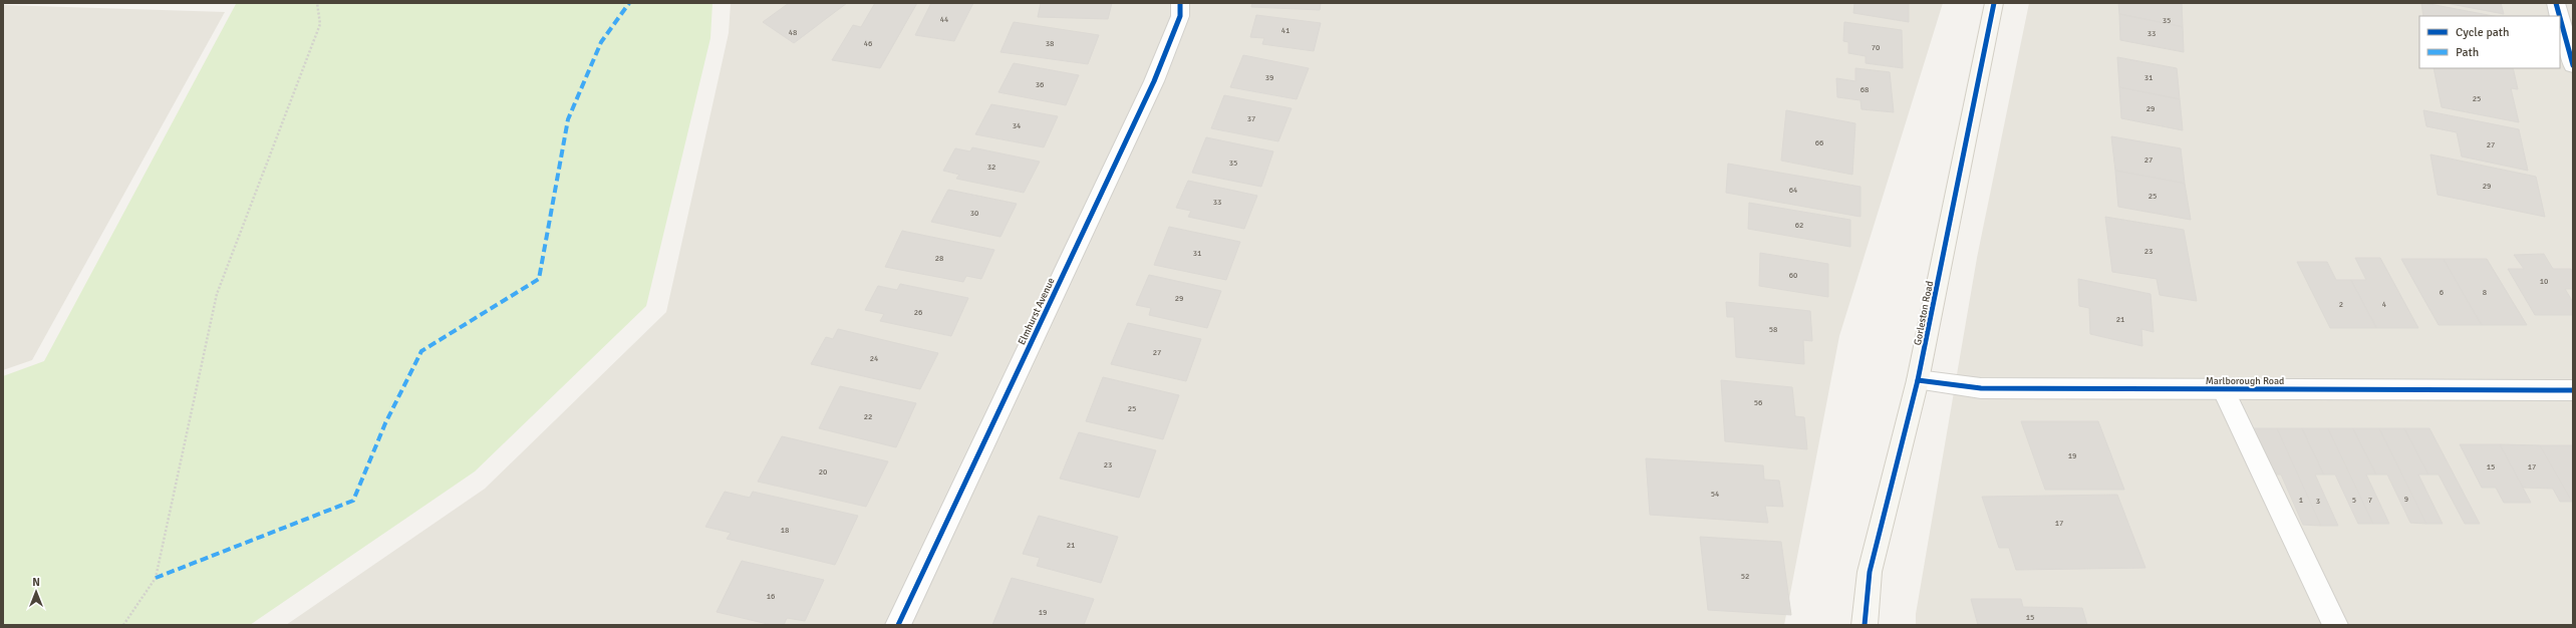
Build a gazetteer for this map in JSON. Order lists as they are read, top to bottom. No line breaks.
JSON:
{"streets":{"main road":["Gorleston Road"],"street":["Elmhurst Avenue","Marlborough Road"]},"crossings":[["Gorleston Road","Marlborough Road"]],"house_numbers":["44","35","41","48","33","46","38","70","39","31","36","68","25","29","37","34","66","27","27","35","32","29","64","25","33","30","62","23","31","28","60","10","6","8","29","2","4","26","21","58","27","24","56","25","22","19","23","15","17","20","54","9","1","5","7","3","17","18","21","52","16","19","15"],"legend":["Cycle path","Path"],"north":"top"}
